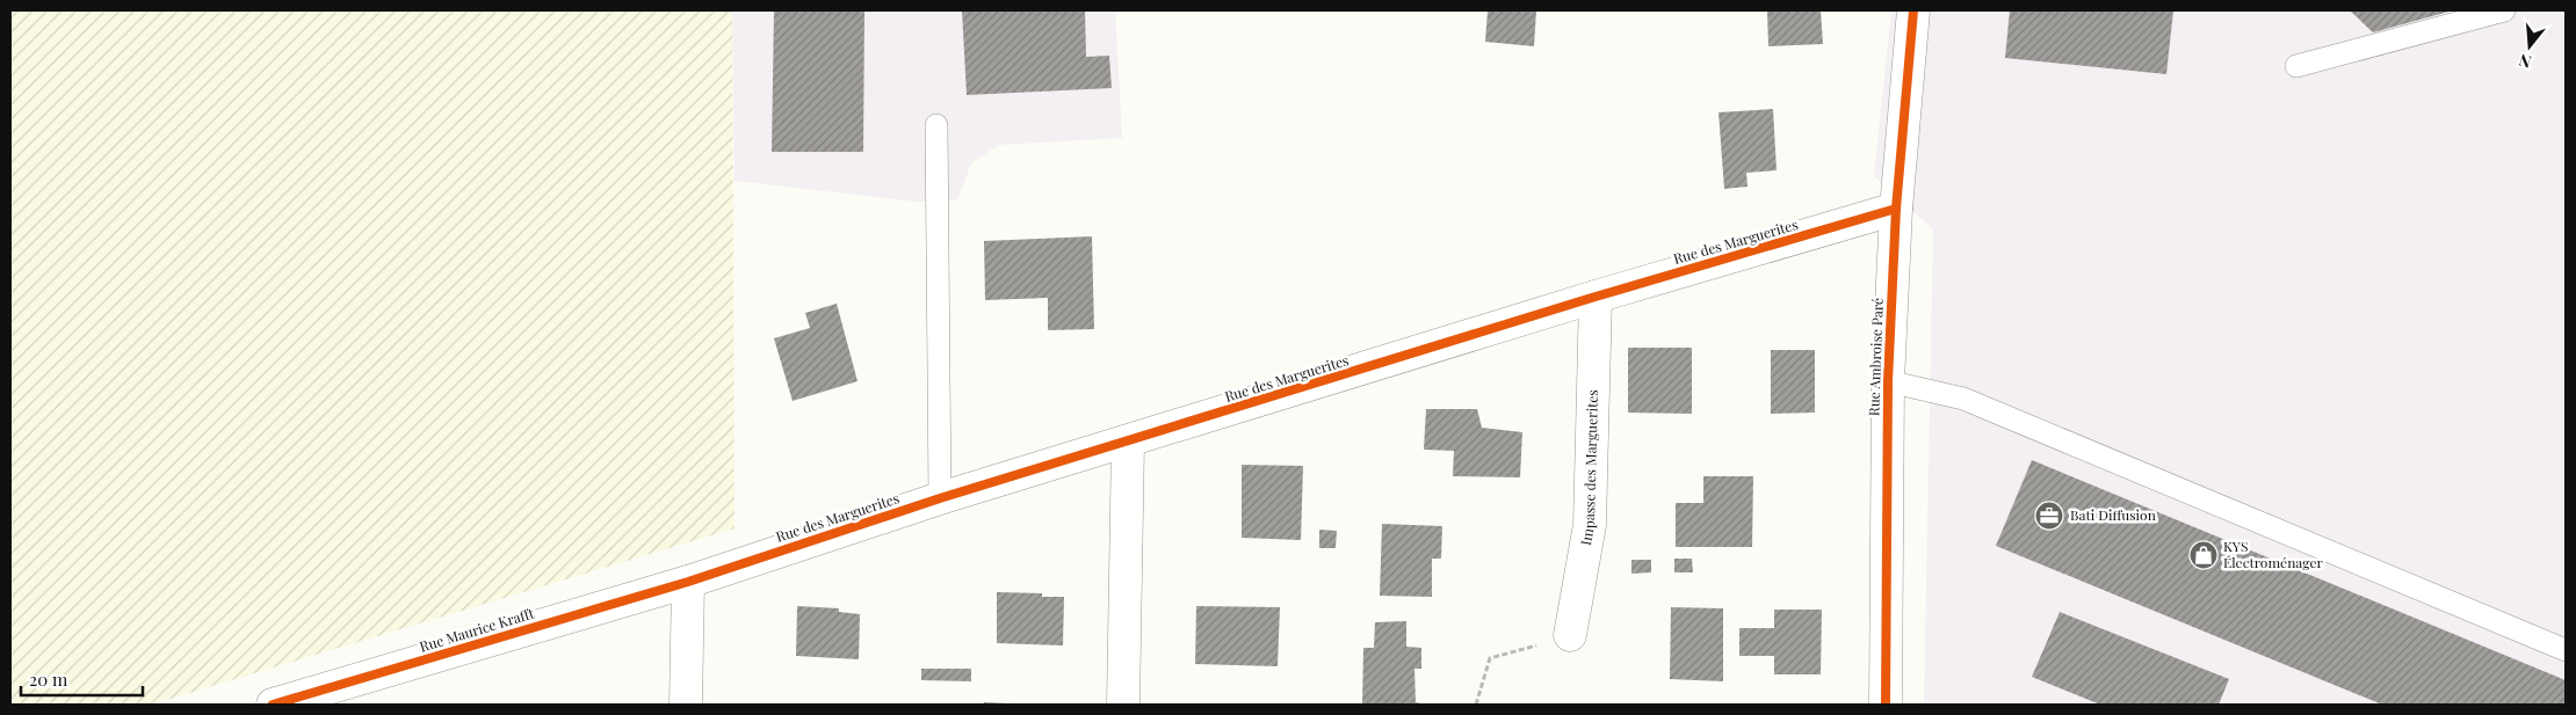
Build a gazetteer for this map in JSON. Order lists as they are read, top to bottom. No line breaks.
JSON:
{"streets":{"street":["Rue des Marguerites","Rue Ambroise Paré","Impasse des Marguerites","Rue Maurice Krafft"]},"crossings":[["Rue des Marguerites","Rue Ambroise Paré"],["Rue des Marguerites","Impasse des Marguerites"],["Rue des Marguerites","Rue Maurice Krafft"]],"places":{"office":["Bati Diffusion"],"shop":["KYS Électroménager"]},"scale_bar":"20 m","north":"bottom"}
